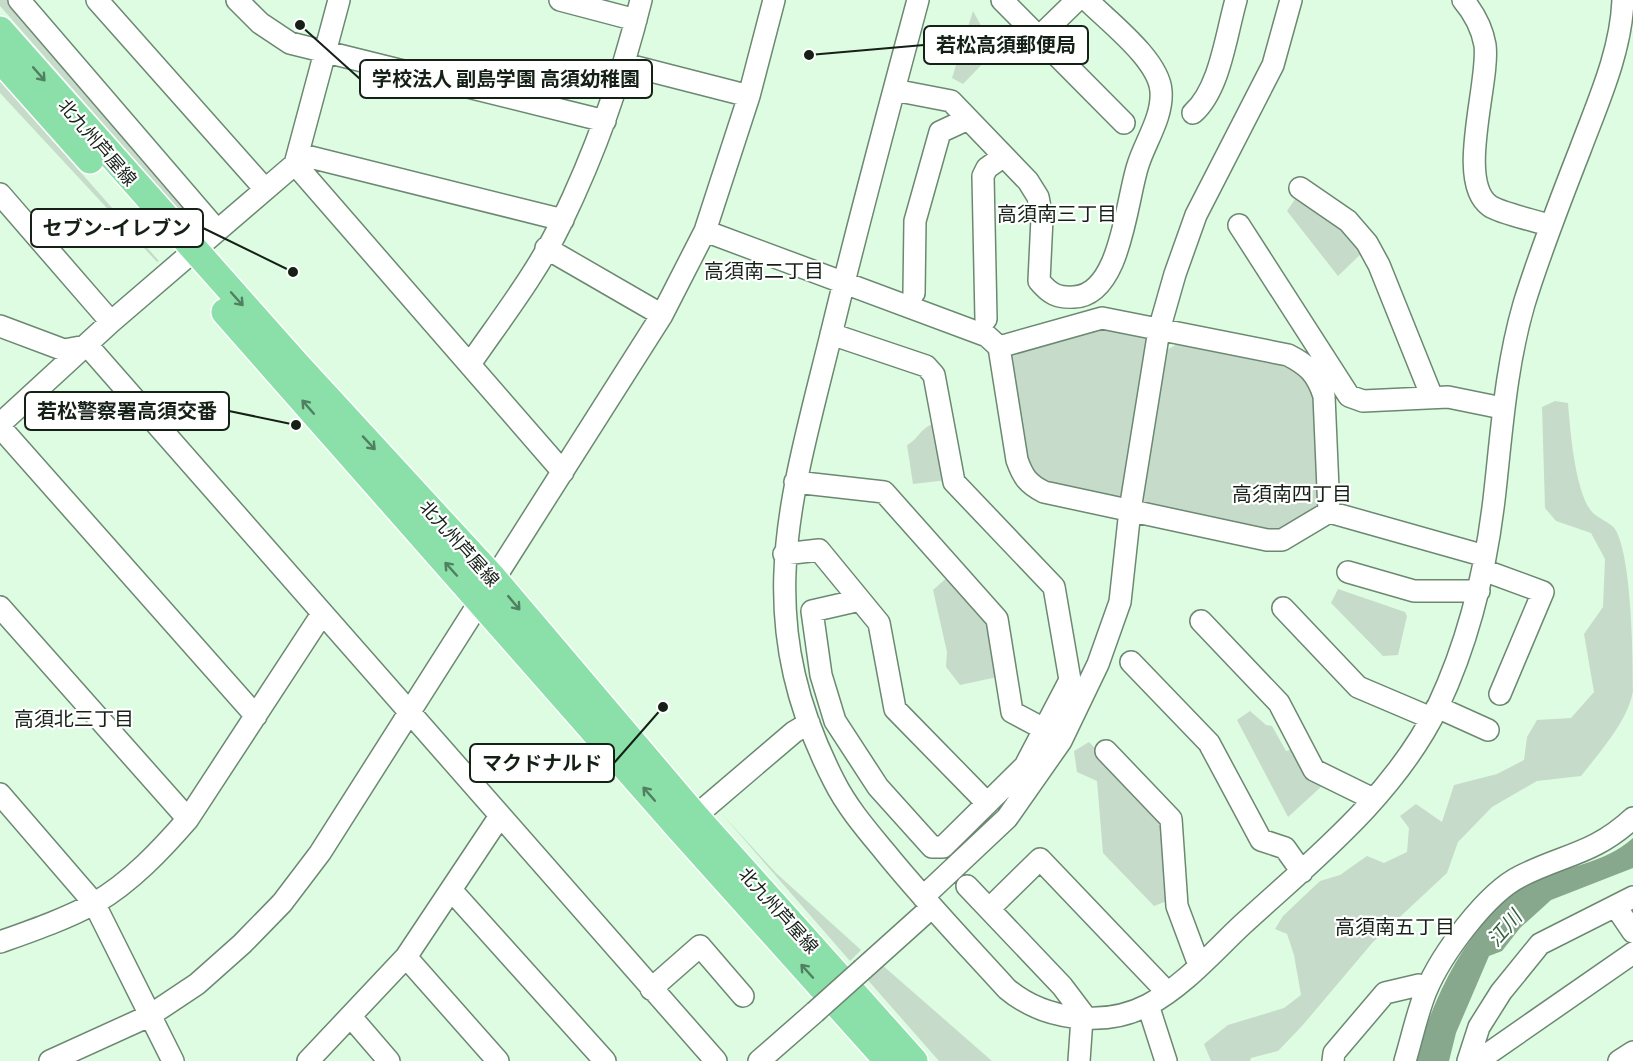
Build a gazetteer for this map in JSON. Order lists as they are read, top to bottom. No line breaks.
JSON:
{"streets":{"main road":["北九州芦屋線"]},"districts":["高須南三丁目","高須南二丁目","高須南四丁目","高須北三丁目","高須南五丁目"],"water":["江川"],"places":["学校法人 副島学園 高須幼稚園","若松高須郵便局","セブン-イレブン","若松警察署高須交番","マクドナルド"]}
